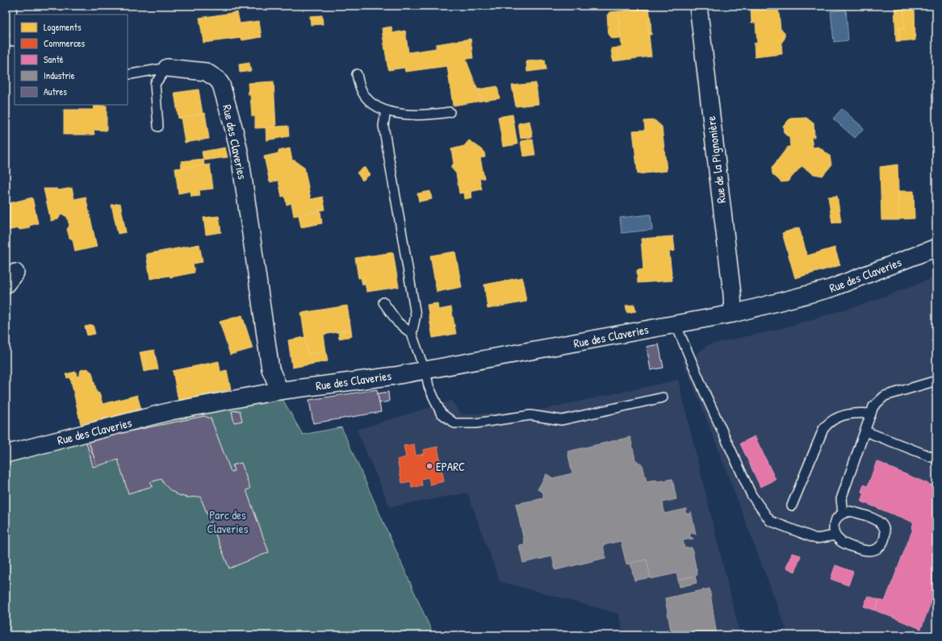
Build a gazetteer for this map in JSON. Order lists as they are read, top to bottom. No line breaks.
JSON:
{"streets":{"street":["Rue des Claveries","Rue de la Pignonière"]},"crossings":[["Rue des Claveries","Rue de la Pignonière"]],"parks":["Parc des Claveries"],"places":["EPARC"],"legend":["Logements","Commerces","Santé","Industrie","Autres"]}
